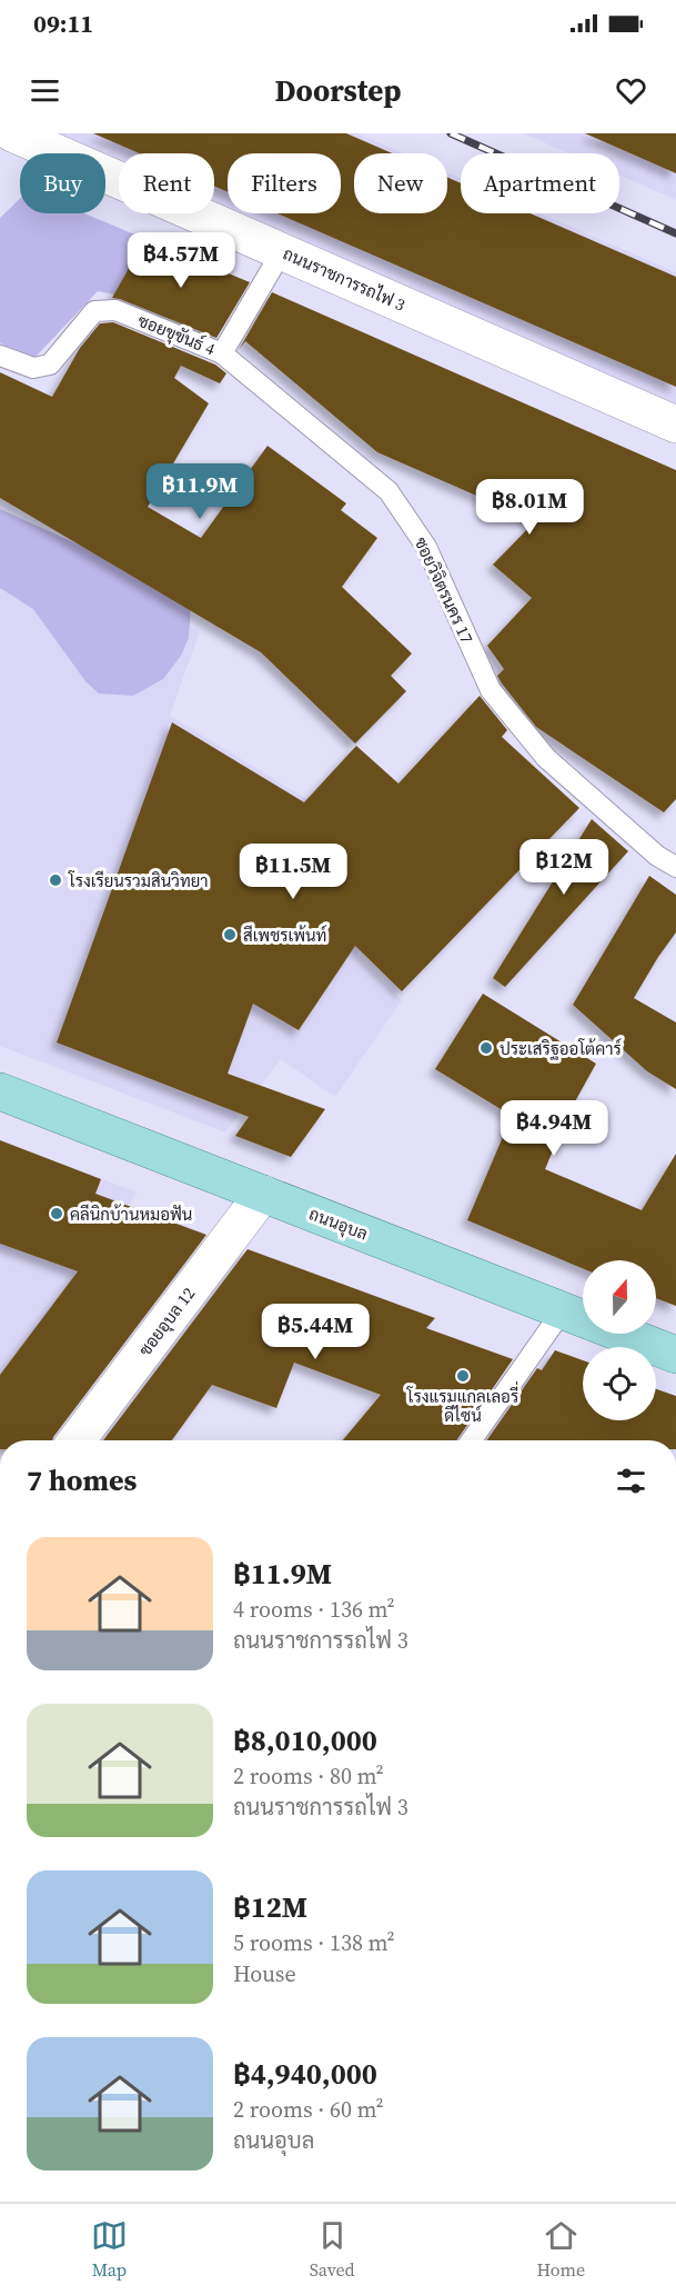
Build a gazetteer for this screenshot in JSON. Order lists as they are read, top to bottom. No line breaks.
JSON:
{"streets":{"main road":["ถนนอุบล"],"street":["ถนนราชการรถไฟ 3","ซอยอุบล 12"],"lane":["ซอยขุขันธ์ 4","ซอยวิจิตรนคร 17"]},"crossings":[["ซอยขุขันธ์ 4","ซอยวิจิตรนคร 17"],["ถนนอุบล","ซอยอุบล 12"]],"places":["โรงเรียนรวมสินวิทยา","สีเพชรเพ้นท์","ประเสริฐออโต้คาร์","คลีนิกบ้านหมอฟัน","โรงแรมแกลเลอรี่ ดีไซน์"],"north":"top","page":{"status":"09:11","header":"Doorstep","chip":["Buy","Rent","Filters","New","Apartment"],"price":["฿4.57M","฿11.9M","฿8.01M","฿12M","฿11.5M","฿4.94M","฿5.44M"],"heading":"7 homes","list":[{"name":"฿11.9M","note":"4 rooms · 136 m² · ถนนราชการรถไฟ 3"},{"name":"฿8,010,000","note":"2 rooms · 80 m² · ถนนราชการรถไฟ 3"},{"name":"฿12M","note":"5 rooms · 138 m² · House"},{"name":"฿4,940,000","note":"2 rooms · 60 m² · ถนนอุบล"}],"tabs":["Map","Saved","Home"]}}
